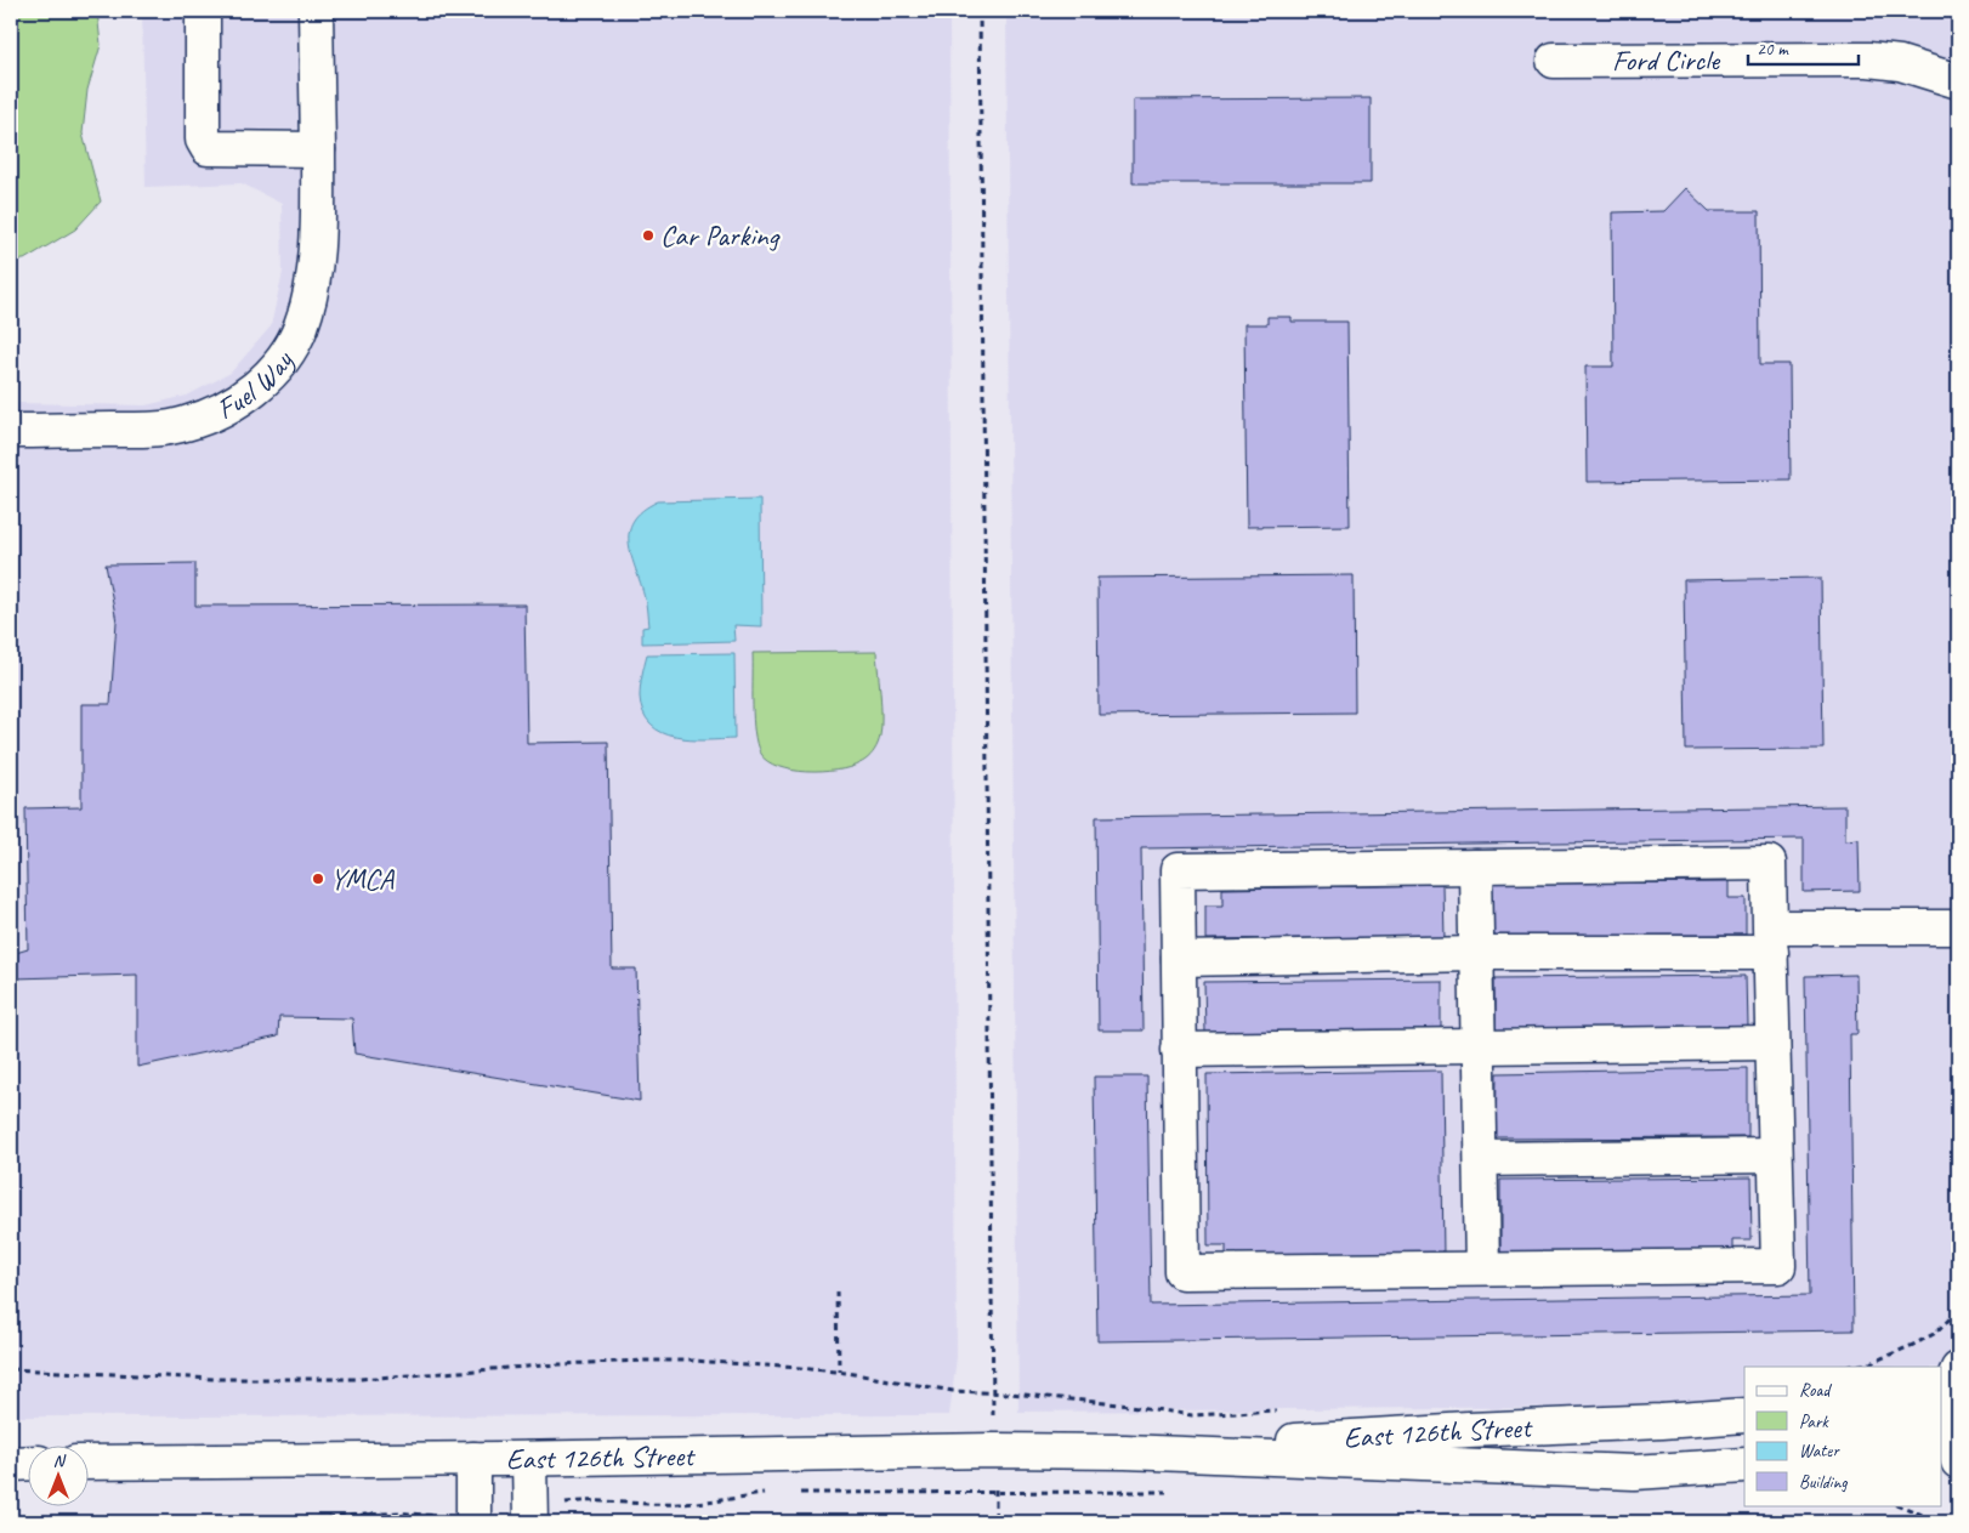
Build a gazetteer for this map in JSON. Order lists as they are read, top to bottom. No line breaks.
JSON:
{"streets":{"main road":["Ford Circle","Fuel Way","East 126th Street"]},"places":["Car Parking","YMCA"],"legend":["Road","Park","Water","Building"],"scale_bar":"20 m","north":"top"}
